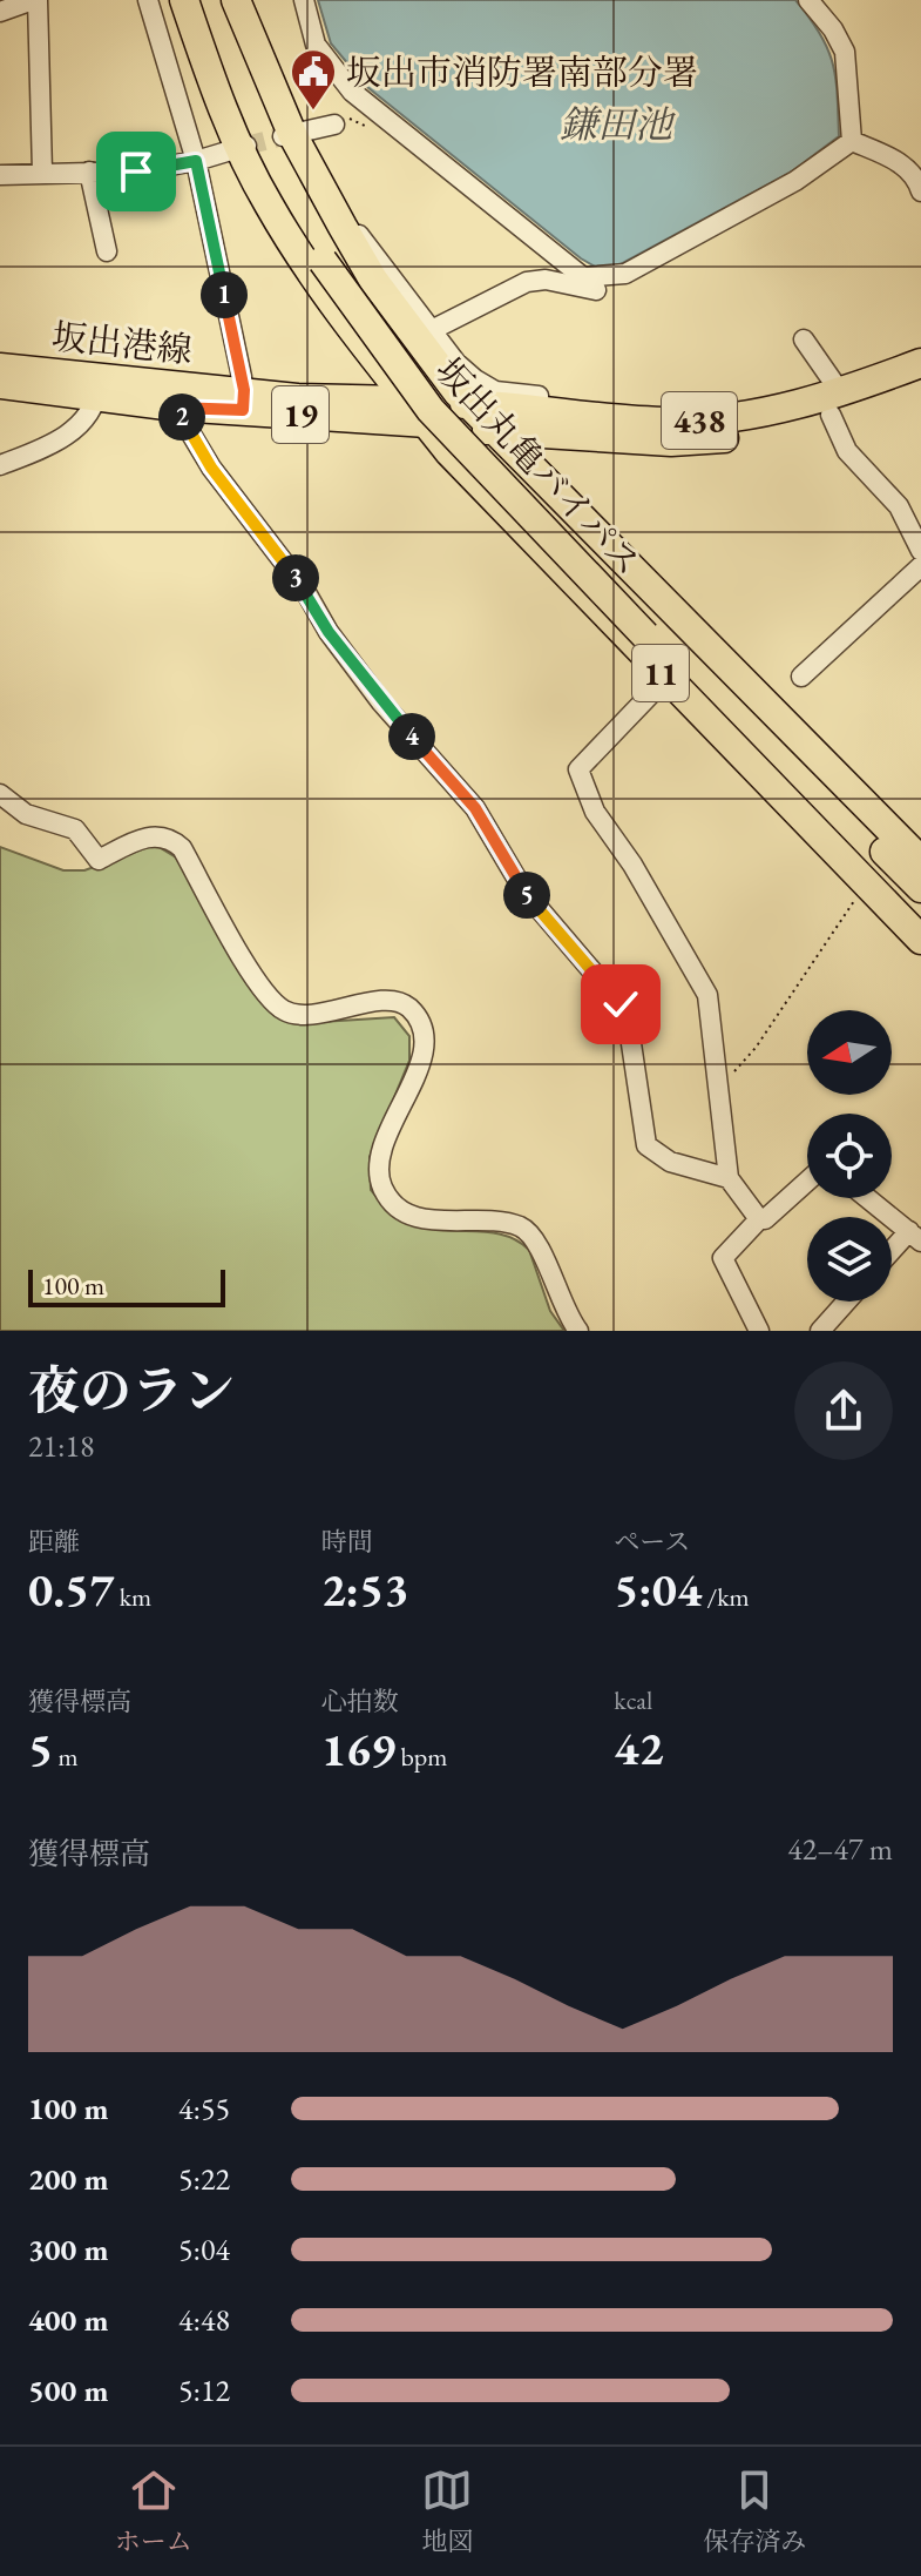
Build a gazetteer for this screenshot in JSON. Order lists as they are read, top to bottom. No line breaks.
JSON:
{"streets":{"highway":["438","坂出丸亀バイパス","11"],"main road":["坂出港線","19"]},"crossings":[["坂出港線","438"],["坂出港線","11"],["438","11"]],"water":["鎌田池"],"places":{"public building":["坂出市消防署南部分署"]},"scale_bar":"100 m","north":"left","page":{"pins":["1","2","3","4","5"],"scale":"100 m","heading":["夜のラン","21:18"],"stats":[["距離","0.57 km"],["時間","2:53"],["ペース","5:04 /km"],["獲得標高","5 m"],["心拍数","169 bpm"],["kcal","42"]],"chart":["獲得標高","42–47 m"],"list":[{"name":"100 m","note":"4:55"},{"name":"200 m","note":"5:22"},{"name":"300 m","note":"5:04"},{"name":"400 m","note":"4:48"},{"name":"500 m","note":"5:12"}],"tabs":["ホーム","地図","保存済み"]}}
